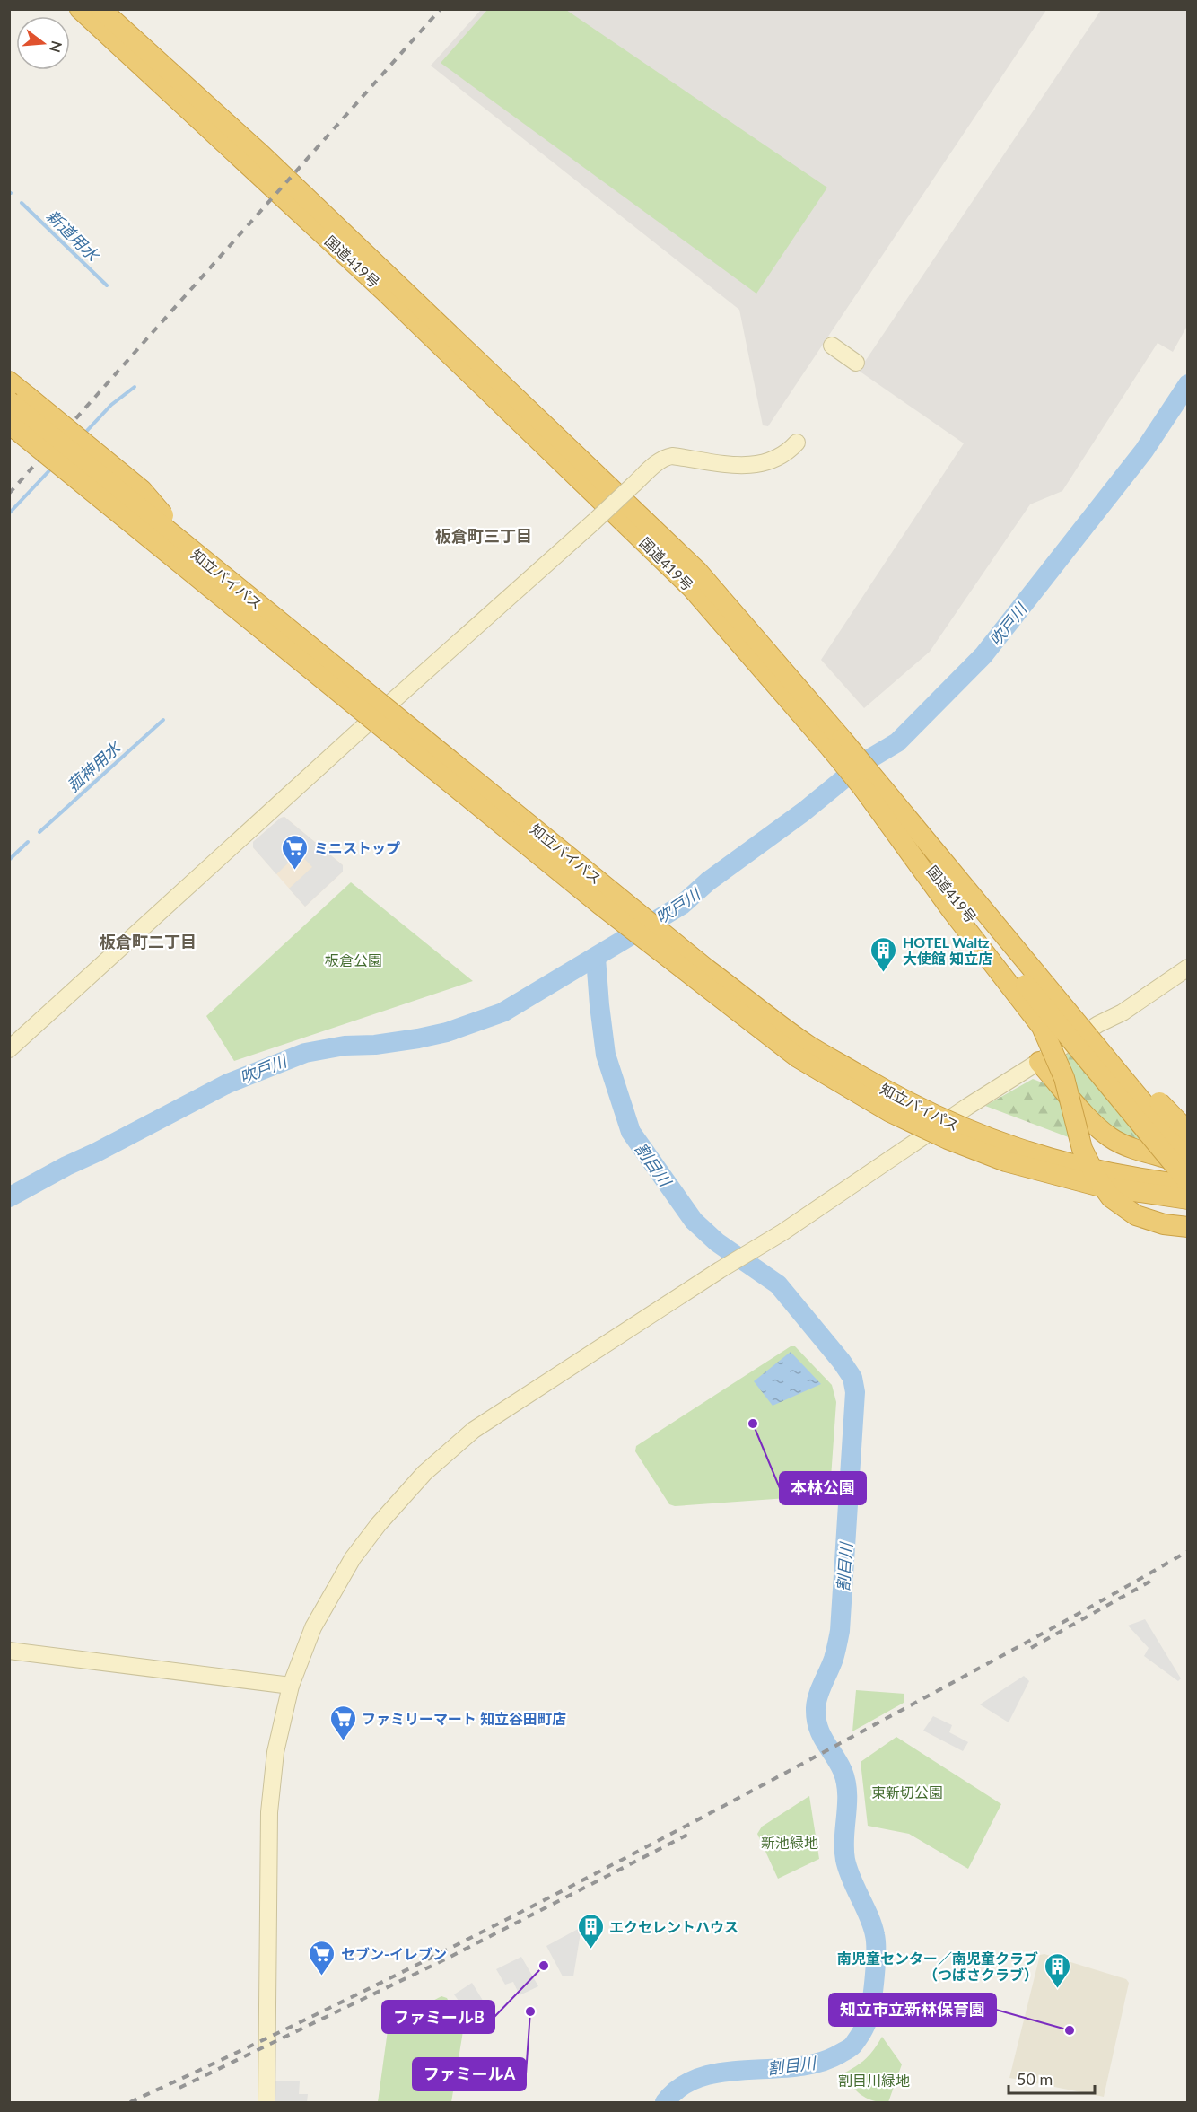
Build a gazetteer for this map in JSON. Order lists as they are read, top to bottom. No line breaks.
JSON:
{"streets":{"highway":["国道419号","知立バイパス"]},"crossings":[["国道419号","知立バイパス"]],"districts":["板倉町三丁目","板倉町二丁目"],"water":["新道用水","吹戸川","菰神用水","割目川"],"parks":["板倉公園","東新切公園","新池緑地","割目川緑地"],"places":{"supermarket":["ミニストップ","ファミリーマート 知立谷田町店","セブン-イレブン"],"building":["HOTEL Waltz 大使館 知立店","エクセレントハウス","南児童センター／南児童クラブ （つばさクラブ）"],"other":["本林公園","ファミールB","ファミールA","知立市立新林保育園"]},"scale_bar":"50 m","north":"right"}
